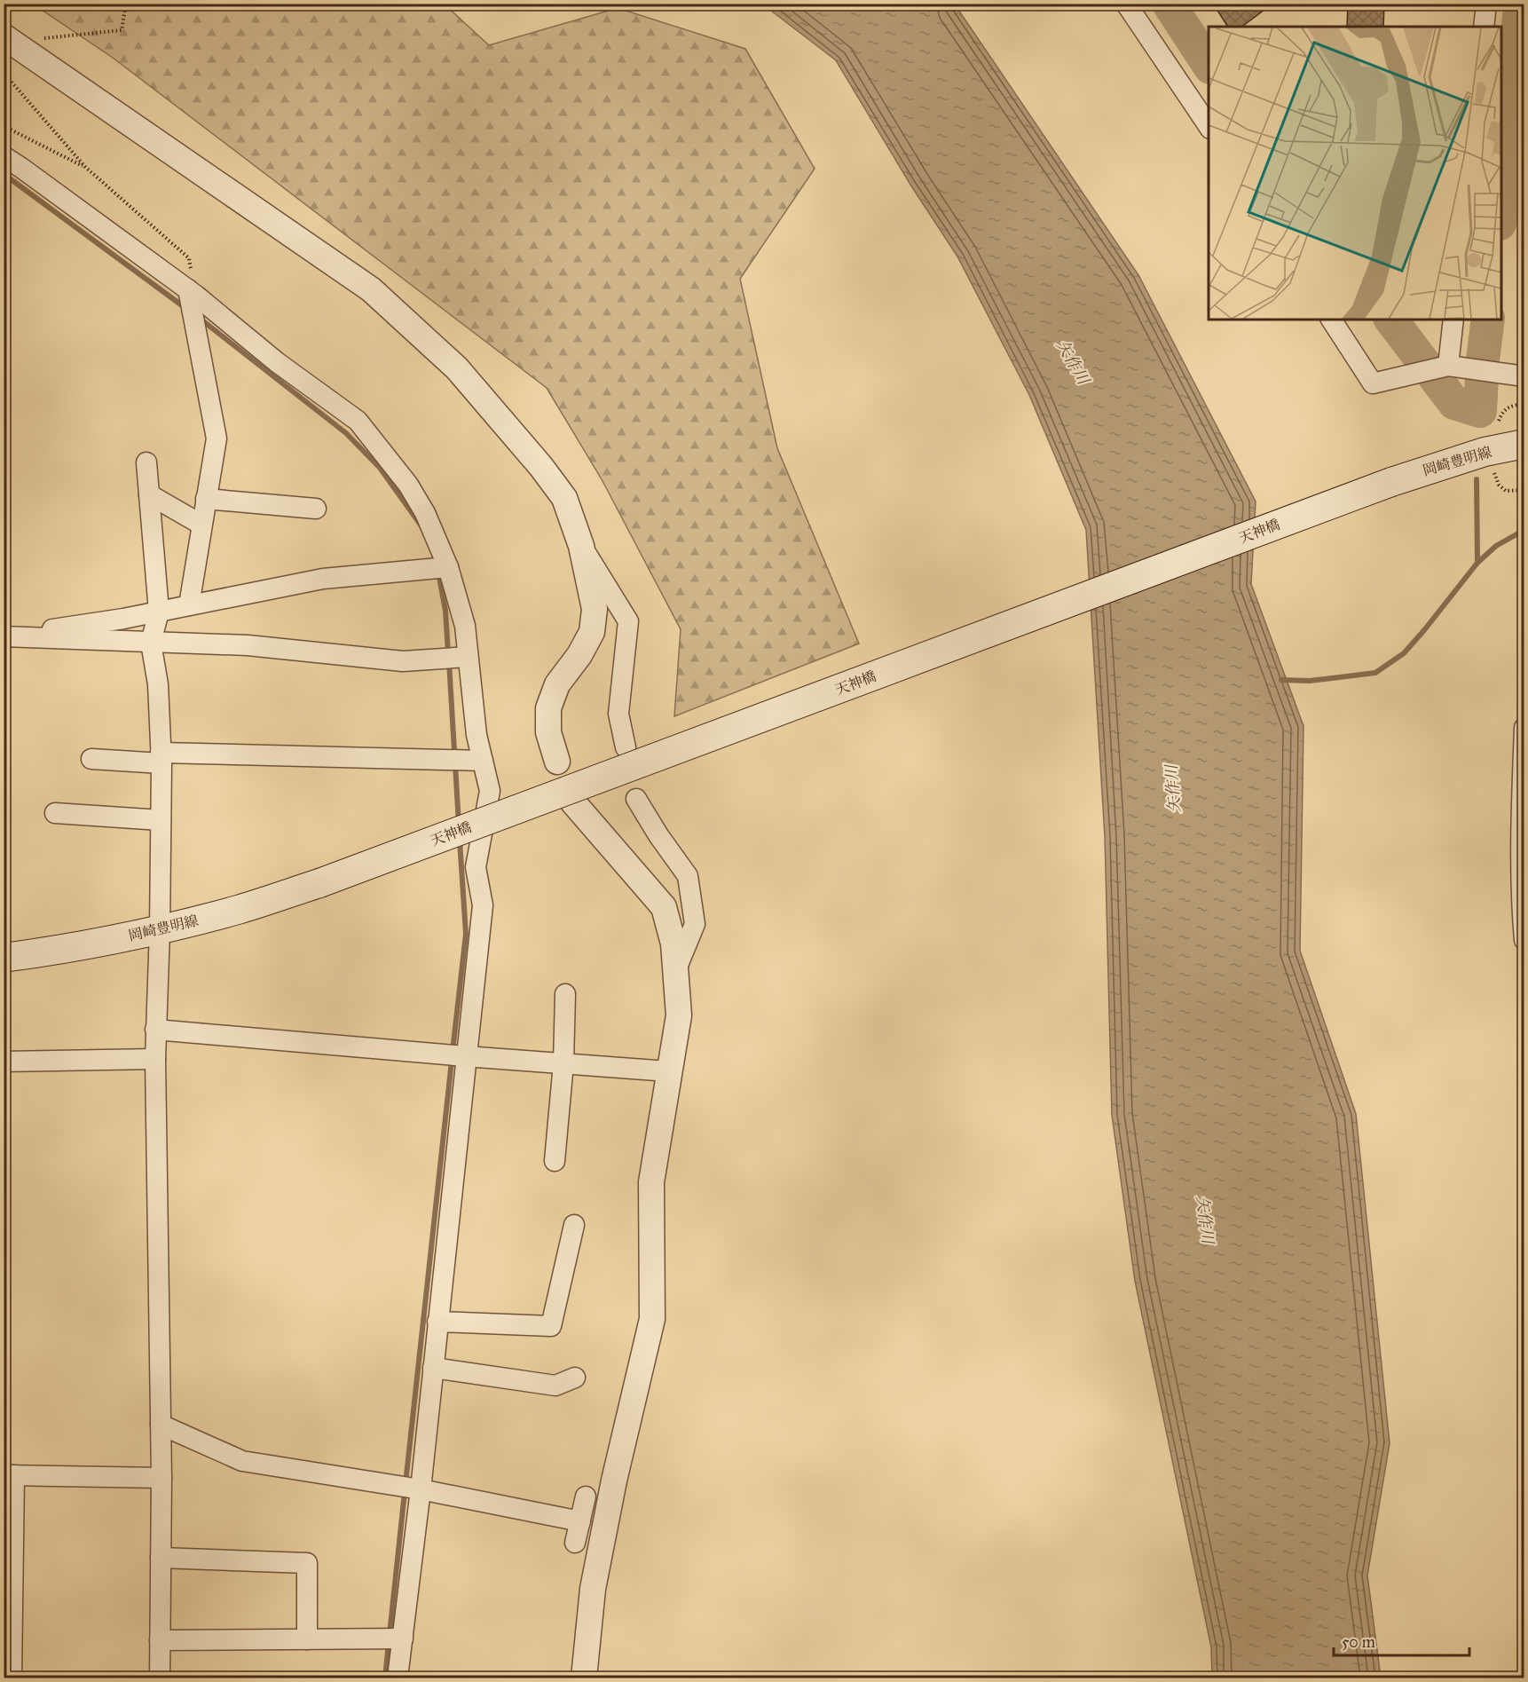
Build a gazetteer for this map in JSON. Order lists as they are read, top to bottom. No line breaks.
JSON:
{"streets":{"main road":["岡崎豊明線","天神橋"]},"crossings":[["岡崎豊明線","天神橋"]],"water":["矢作川"],"scale_bar":"50 m"}
